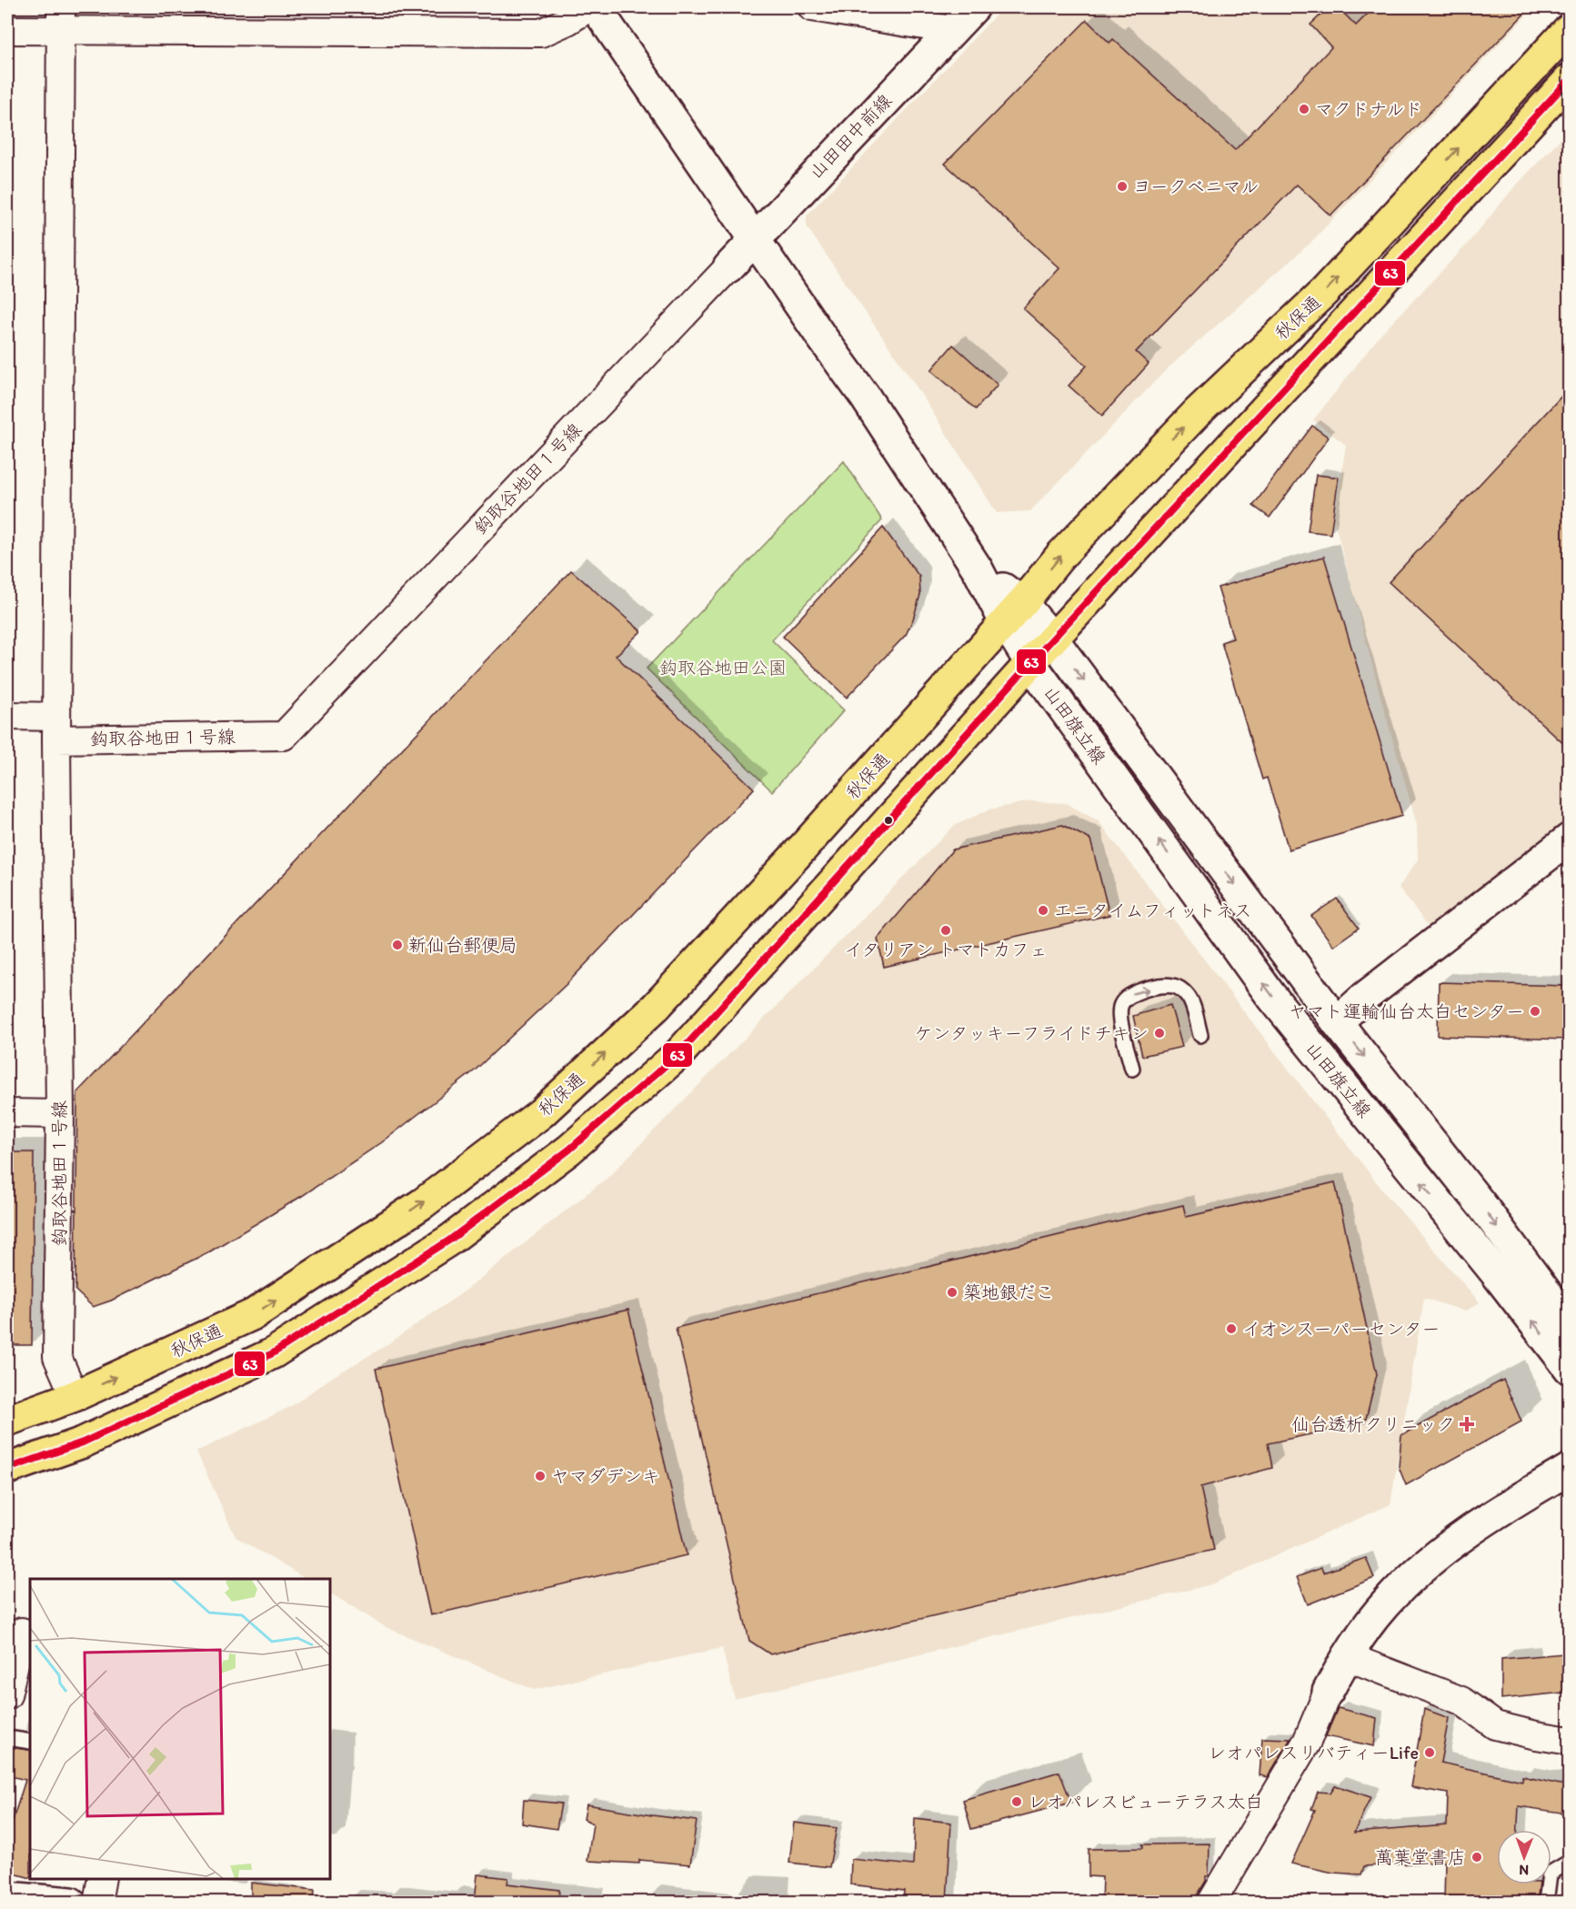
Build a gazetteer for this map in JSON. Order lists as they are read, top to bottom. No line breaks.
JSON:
{"streets":{"highway":["秋保通"],"street":["山田田中前線","鈎取谷地田１号線","山田旗立線"]},"crossings":[["山田田中前線","鈎取谷地田１号線"],["秋保通","鈎取谷地田１号線"],["秋保通","山田旗立線"]],"parks":["鈎取谷地田公園"],"places":{"other":["マクドナルド","ヨークベニマル","エニタイムフィットネス","イタリアン トマトカフェ","新仙台郵便局","ヤマト運輸仙台太白センター","ケンタッキーフライドチキン","築地銀だこ","イオンスーパーセンター","ヤマダデンキ","レオパレスリバティーLife","レオパレスビューテラス太白","萬葉堂書店"],"health":["仙台透析クリニック"]},"lines":["transit line 63"],"north":"bottom"}
